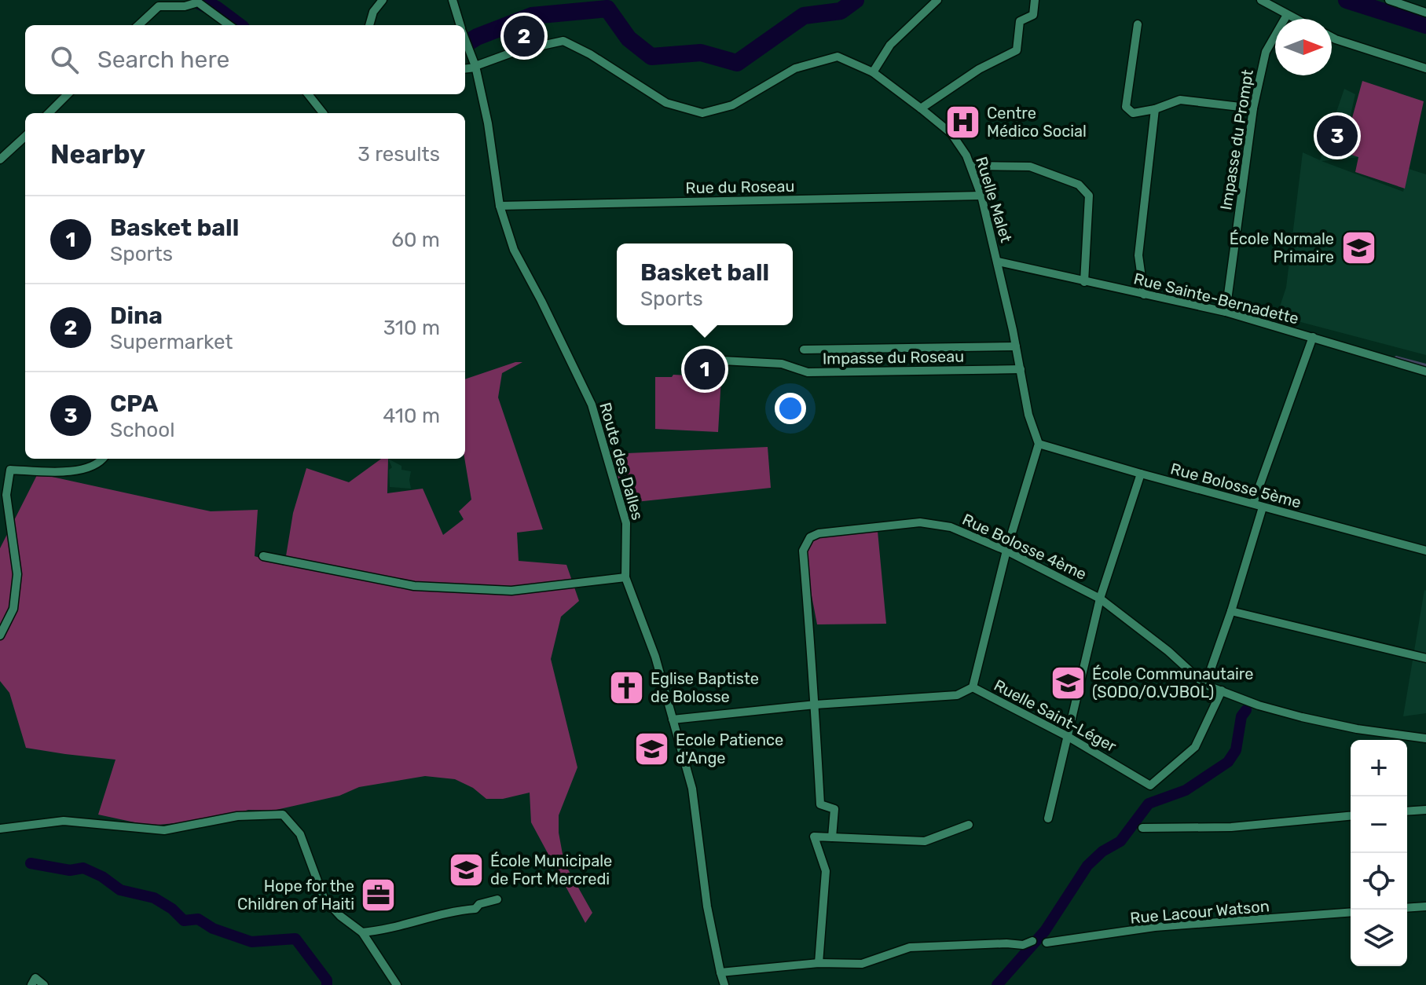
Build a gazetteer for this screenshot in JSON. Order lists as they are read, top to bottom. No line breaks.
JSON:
{"streets":{"street":["Impasse du Prompt","Rue du Roseau","Ruelle Malet","Rue Sainte-Bernadette","Impasse du Roseau","Route des Dalles","Rue Bolosse 5ème","Rue Bolosse 4ème","Ruelle Saint-Léger","Rue Lacour Watson"]},"crossings":[["Impasse du Prompt","Rue Sainte-Bernadette"],["Rue du Roseau","Ruelle Malet"],["Rue du Roseau","Route des Dalles"],["Ruelle Malet","Rue Sainte-Bernadette"],["Ruelle Malet","Impasse du Roseau"],["Ruelle Malet","Route des Dalles"],["Ruelle Malet","Rue Bolosse 5ème"],["Route des Dalles","Ruelle Saint-Léger"],["Rue Bolosse 4ème","Ruelle Saint-Léger"]],"places":{"hospital":["Centre Médico Social"],"school or university":["École Normale Primaire","École Communautaire (SODO/O.VJBOL)","Ecole Patience d'Ange","École Municipale de Fort Mercredi"],"church":["Eglise Baptiste de Bolosse"],"office":["Hope for the Children of Haiti"]},"north":"right","page":{"pins":["2","3","1"],"search":"Search here","heading":["Nearby","3 results"],"list":[{"mark":"1","name":"Basket ball","note":"Sports","value":"60 m"},{"mark":"2","name":"Dina","note":"Supermarket","value":"310 m"},{"mark":"3","name":"CPA","note":"School","value":"410 m"}],"popup":["Basket ball","Sports"],"map_buttons":["+","−"]}}
